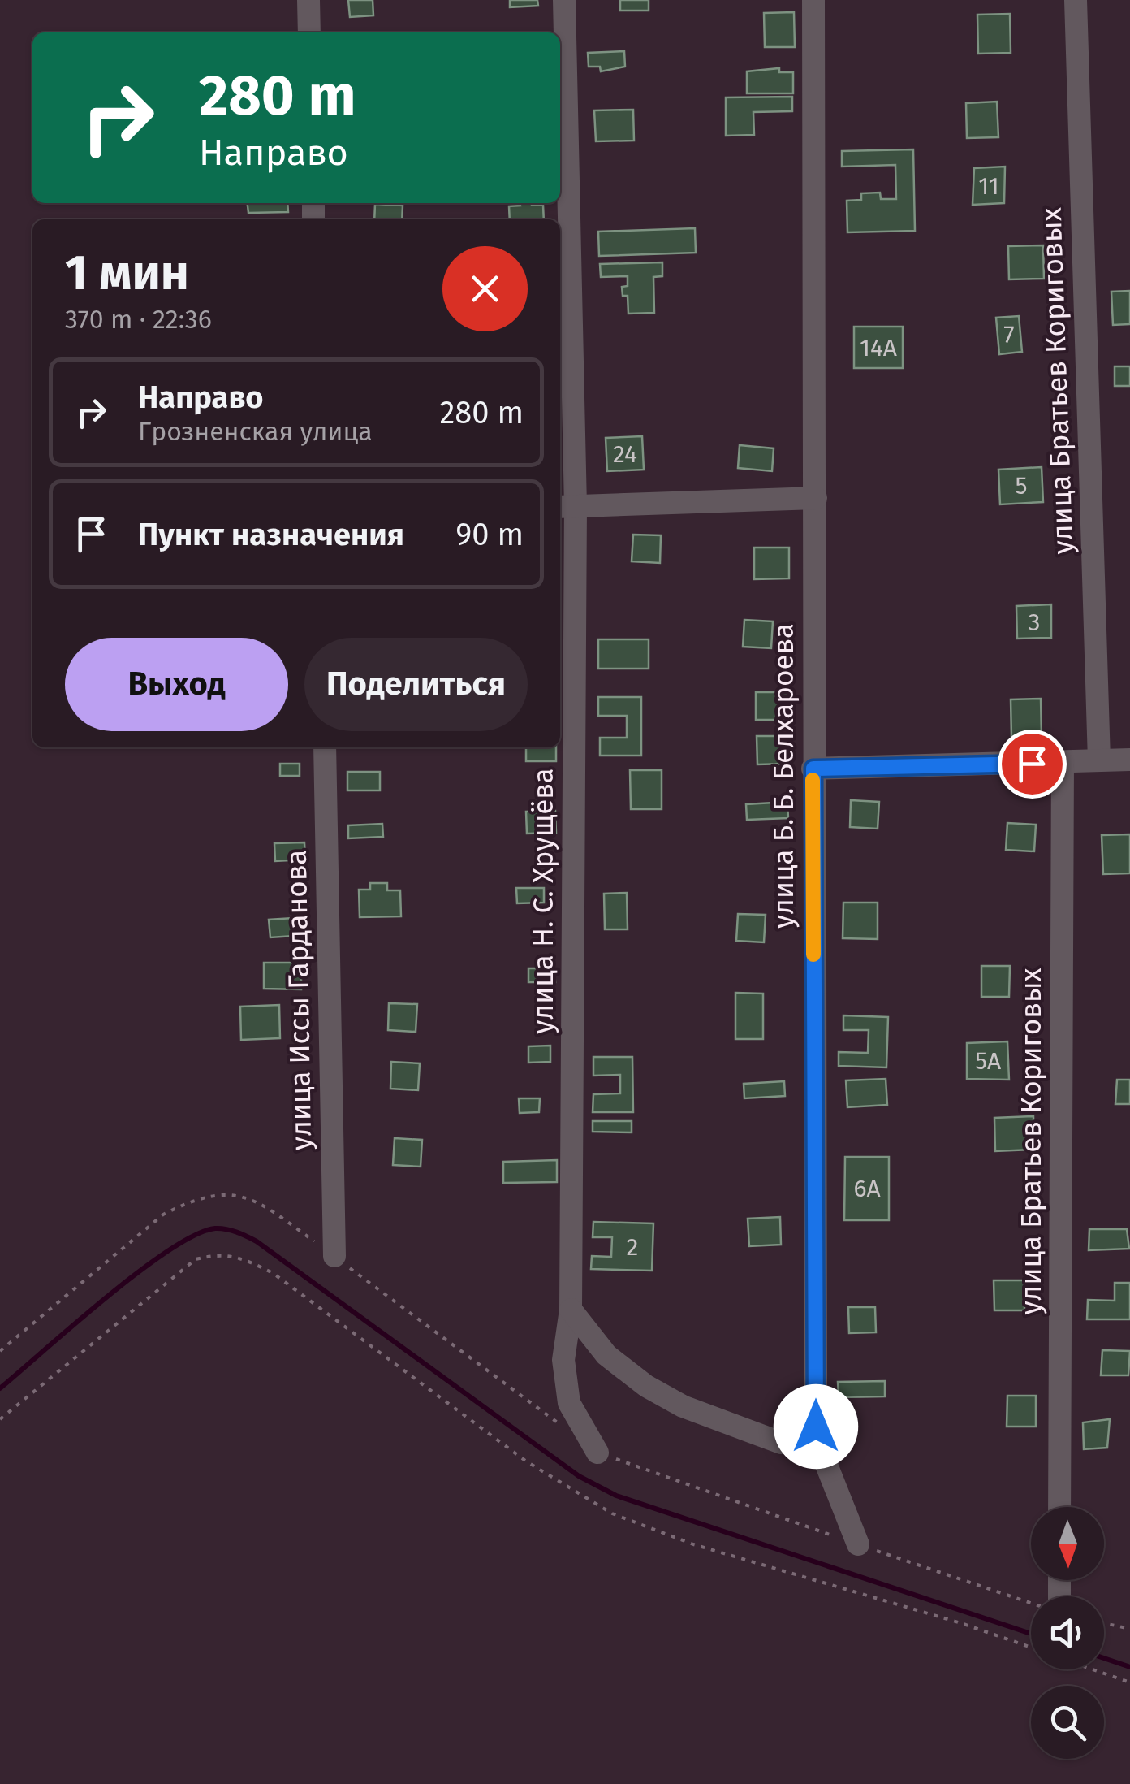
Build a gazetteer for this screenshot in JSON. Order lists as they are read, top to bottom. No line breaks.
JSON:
{"streets":{"street":["улица Братьев Кориговых","улица Б. Б. Белхароева","улица Н. С. Хрущёва","улица Иссы Гарданова"]},"house_numbers":["11","7","14А","24","5","3","5А","6А","2"],"north":"bottom","page":{"turn":["280 m","Направо"],"heading":["1 мин","370 m · 22:36"],"list":[{"name":"Направо","note":"Грозненская улица","value":"280 m"},{"name":"Пункт назначения","value":"90 m"}],"buttons":["Выход","Поделиться"]}}
